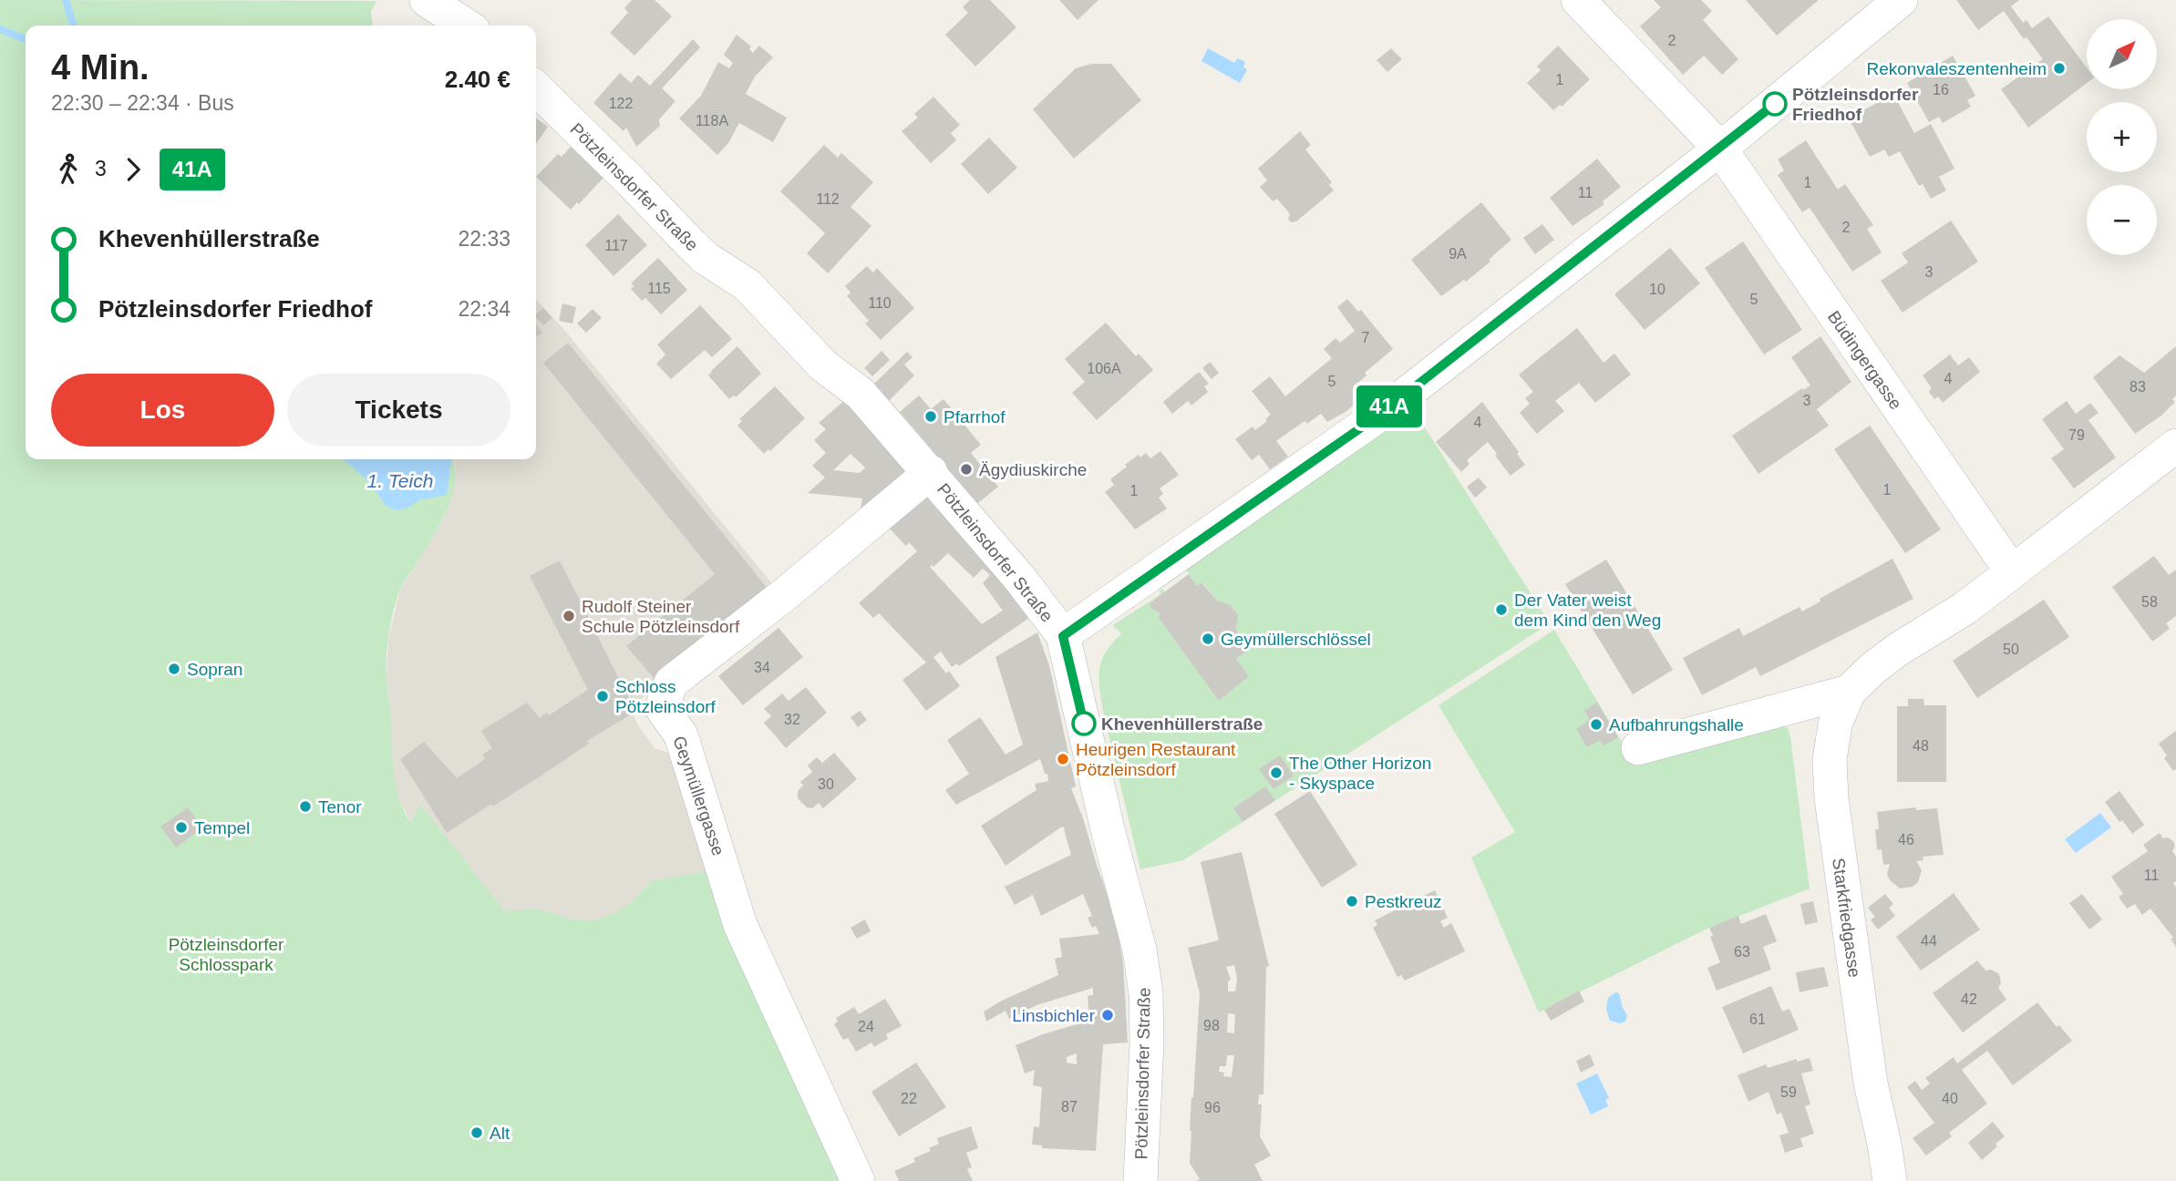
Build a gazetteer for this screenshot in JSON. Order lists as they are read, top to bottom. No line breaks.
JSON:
{"streets":{"street":["Pötzleinsdorfer Straße","Büdingergasse","Geymüllergasse","Starkfriedgasse"]},"crossings":[["Pötzleinsdorfer Straße","Geymüllergasse"],["Büdingergasse","Starkfriedgasse"]],"water":["1. Teich"],"parks":["Pötzleinsdorfer Schlosspark"],"places":["Rekonvaleszentenheim","Pötzleinsdorfer Friedhof","Pfarrhof","Ägydiuskirche","Der Vater weist dem Kind den Weg","Rudolf Steiner Schule Pötzleinsdorf","Geymüllerschlössel","Sopran","Schloss Pötzleinsdorf","Khevenhüllerstraße","Aufbahrungshalle","Heurigen Restaurant Pötzleinsdorf","The Other Horizon - Skyspace","Tenor","Tempel","Pestkreuz","Linsbichler","Alt"],"lines":["bus line 41A"],"house_numbers":["2","1","16","122","118A","1","11","112","2","117","9A","3","115","10","5","110","7","106A","4","5","83","3","4","79","1","1","58","50","34","32","48","30","46","11","44","63","42","61","98","24","59","22","40","87","96"],"north":"top right","page":{"on_map":"41A","map_buttons":["+","−"],"heading":["4 Min.","22:30 – 22:34 · Bus","2.40 €"],"legs":["3","41A"],"list":[{"name":"Khevenhüllerstraße","value":"22:33"},{"name":"Pötzleinsdorfer Friedhof","value":"22:34"}],"buttons":["Los","Tickets"]}}
